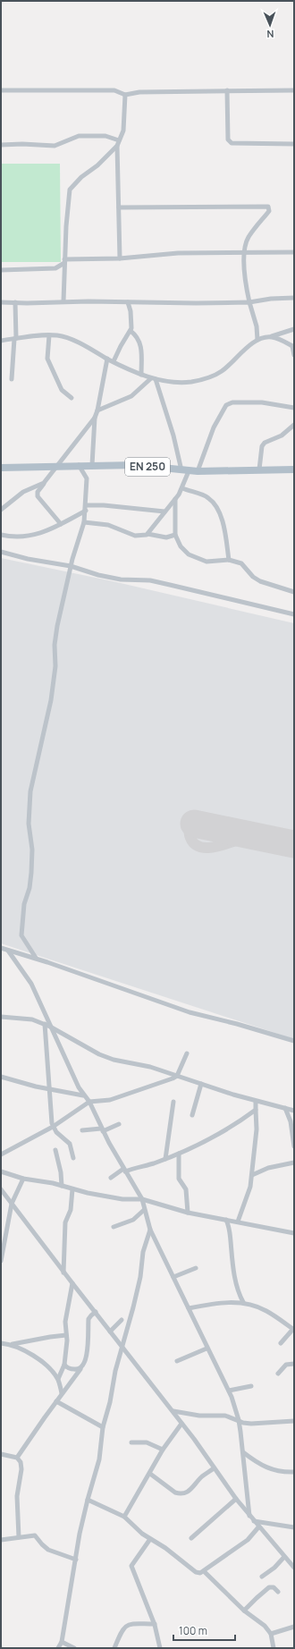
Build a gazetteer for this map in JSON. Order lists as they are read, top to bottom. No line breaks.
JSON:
{"streets":{"main road":["EN 250"]},"scale_bar":"100 m","north":"bottom"}
